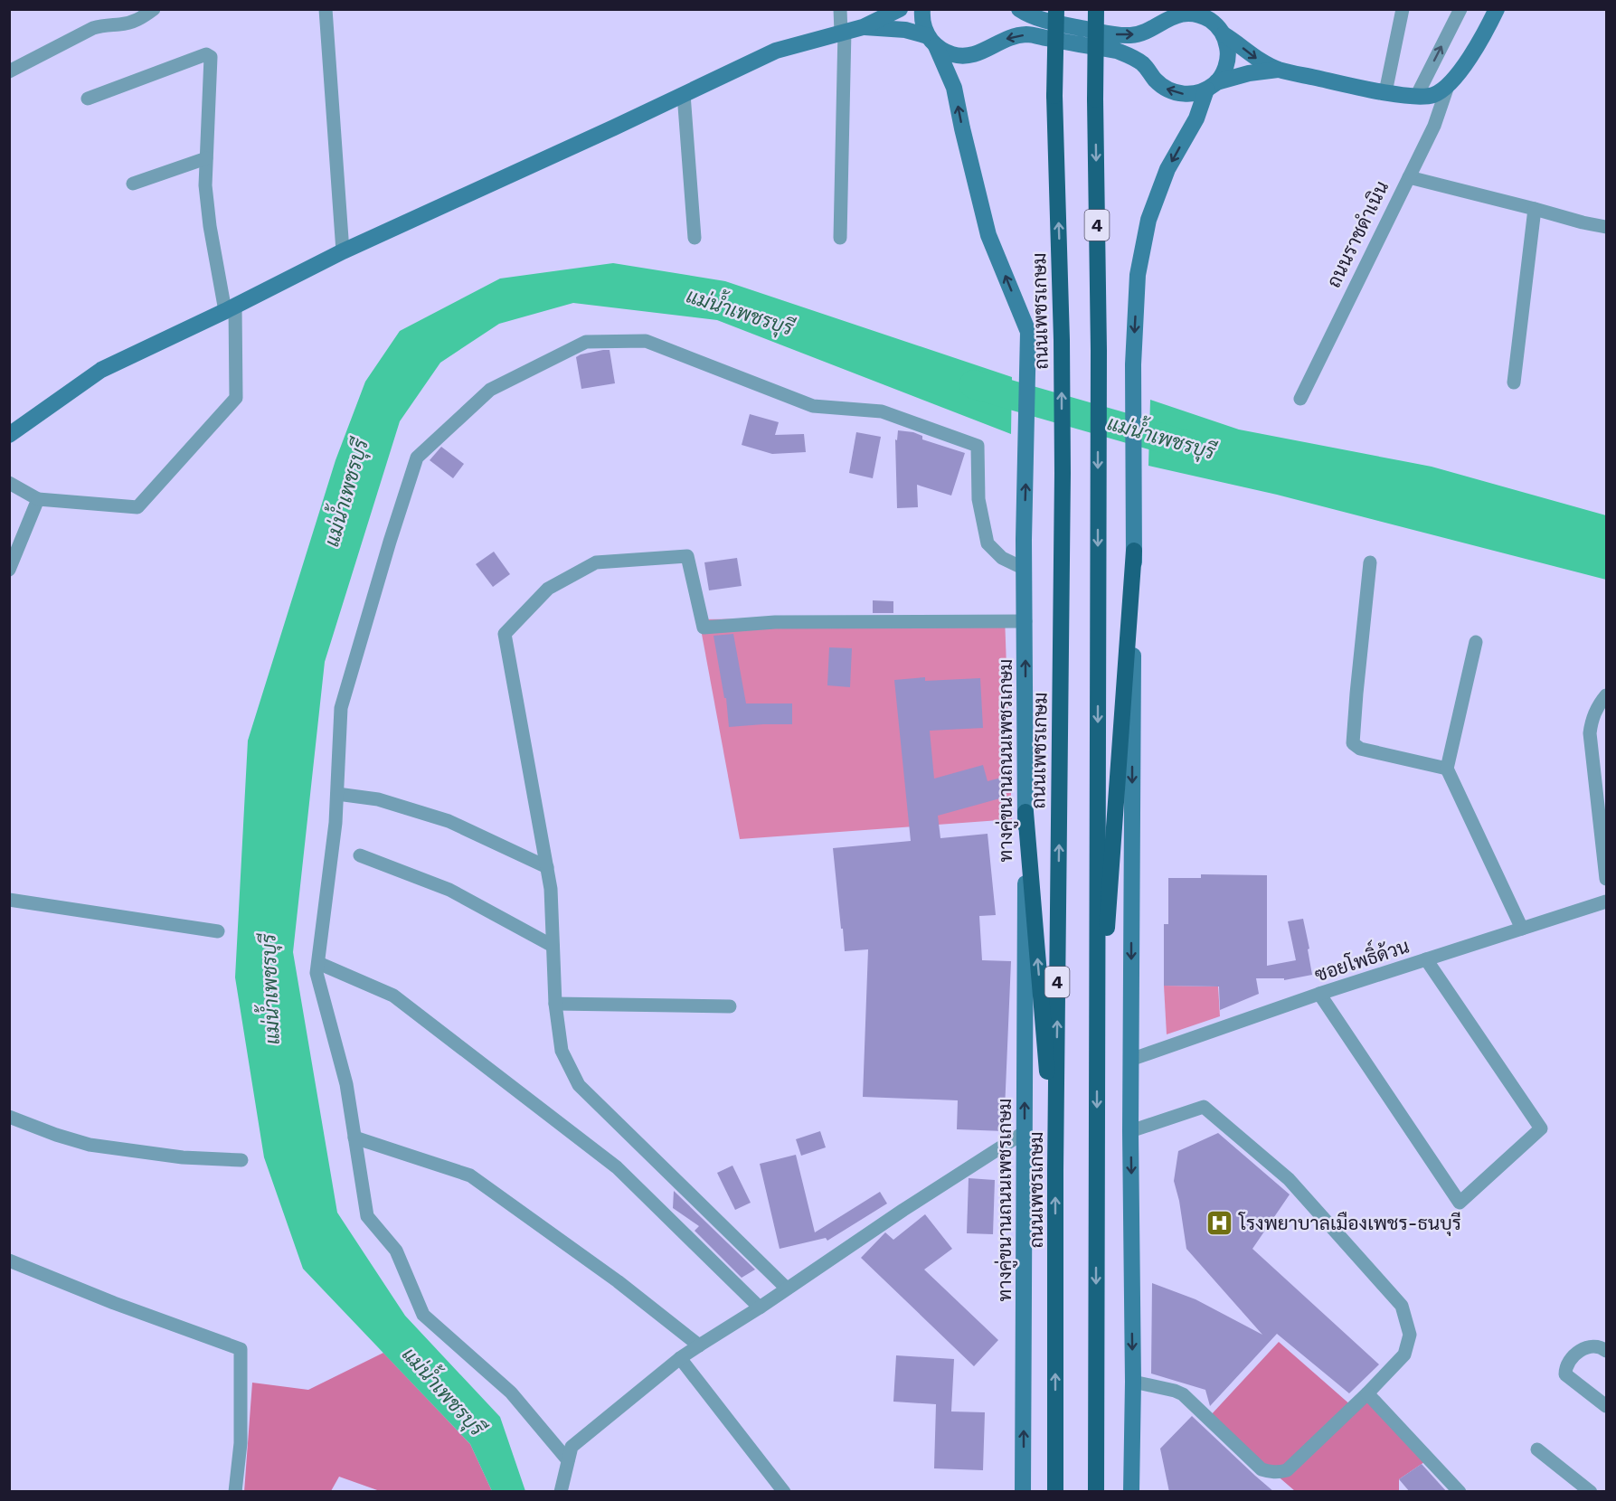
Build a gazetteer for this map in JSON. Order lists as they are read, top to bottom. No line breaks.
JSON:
{"streets":{"highway":["4","ถนนเพชรเกษม"],"main road":["ถนนราชดำเนิน","ทางคู่ขนานถนนเพชรเกษม"],"street":["ซอยโพธิ์ด้วน"]},"water":["แม่น้ำเพชรบุรี"],"places":{"hospital":["โรงพยาบาลเมืองเพชร-ธนบุรี"]}}
